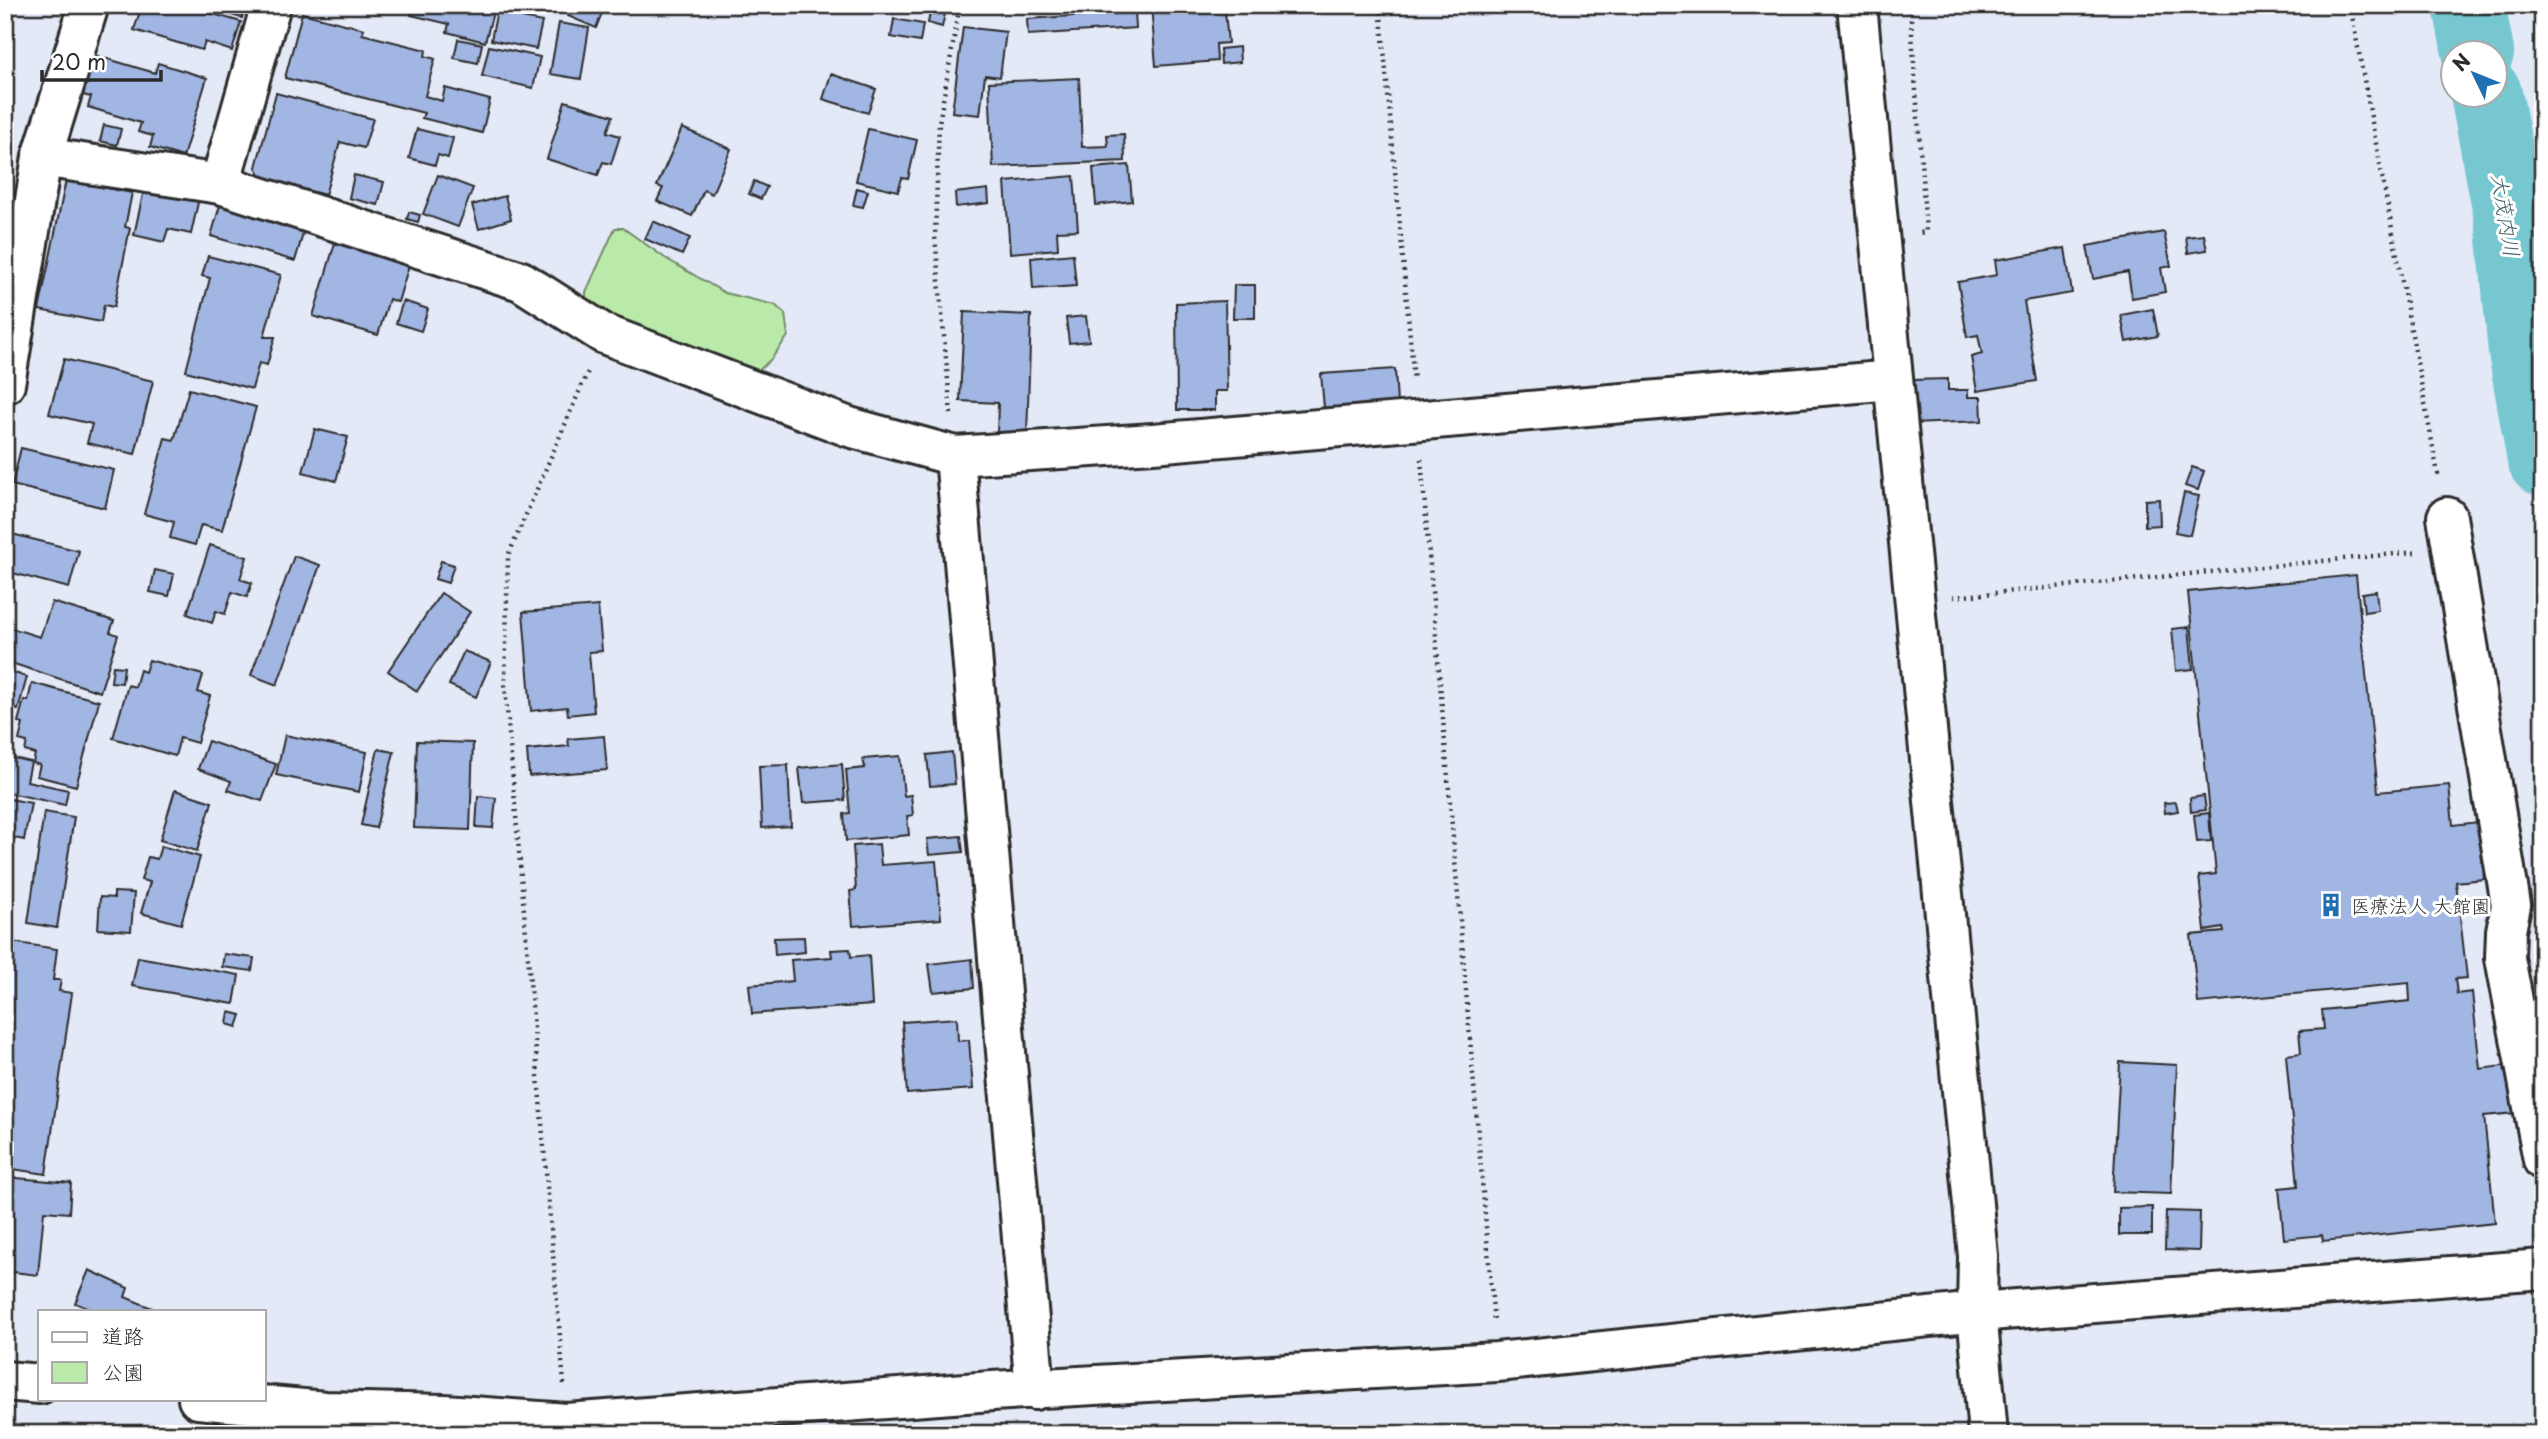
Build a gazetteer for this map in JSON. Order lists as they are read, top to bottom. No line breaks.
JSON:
{"water":["大茂内川"],"places":{"building":["医療法人 大館園"]},"legend":["道路","公園"],"scale_bar":"20 m","north":"top left"}
